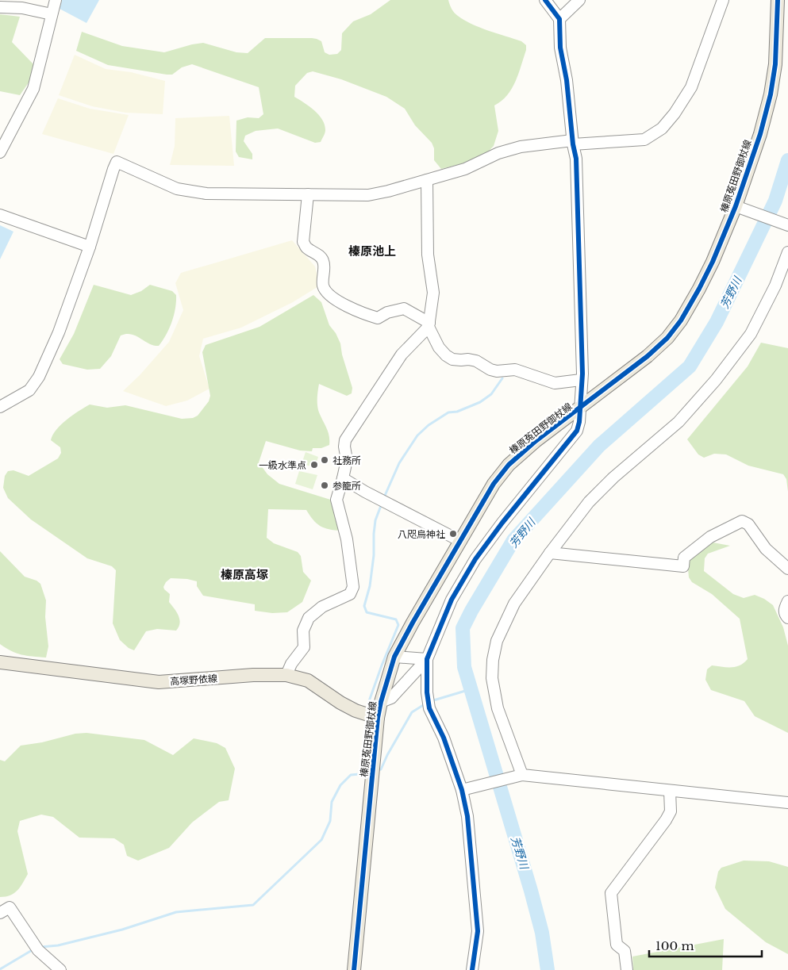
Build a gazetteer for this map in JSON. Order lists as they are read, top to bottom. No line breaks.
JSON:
{"streets":{"main road":["榛原菟田野御杖線","高塚野依線"]},"crossings":[["榛原菟田野御杖線","高塚野依線"]],"districts":["榛原池上","榛原高塚"],"water":["芳野川"],"places":["社務所","一級水準点","参籠所","八咫烏神社"],"scale_bar":"100 m"}
